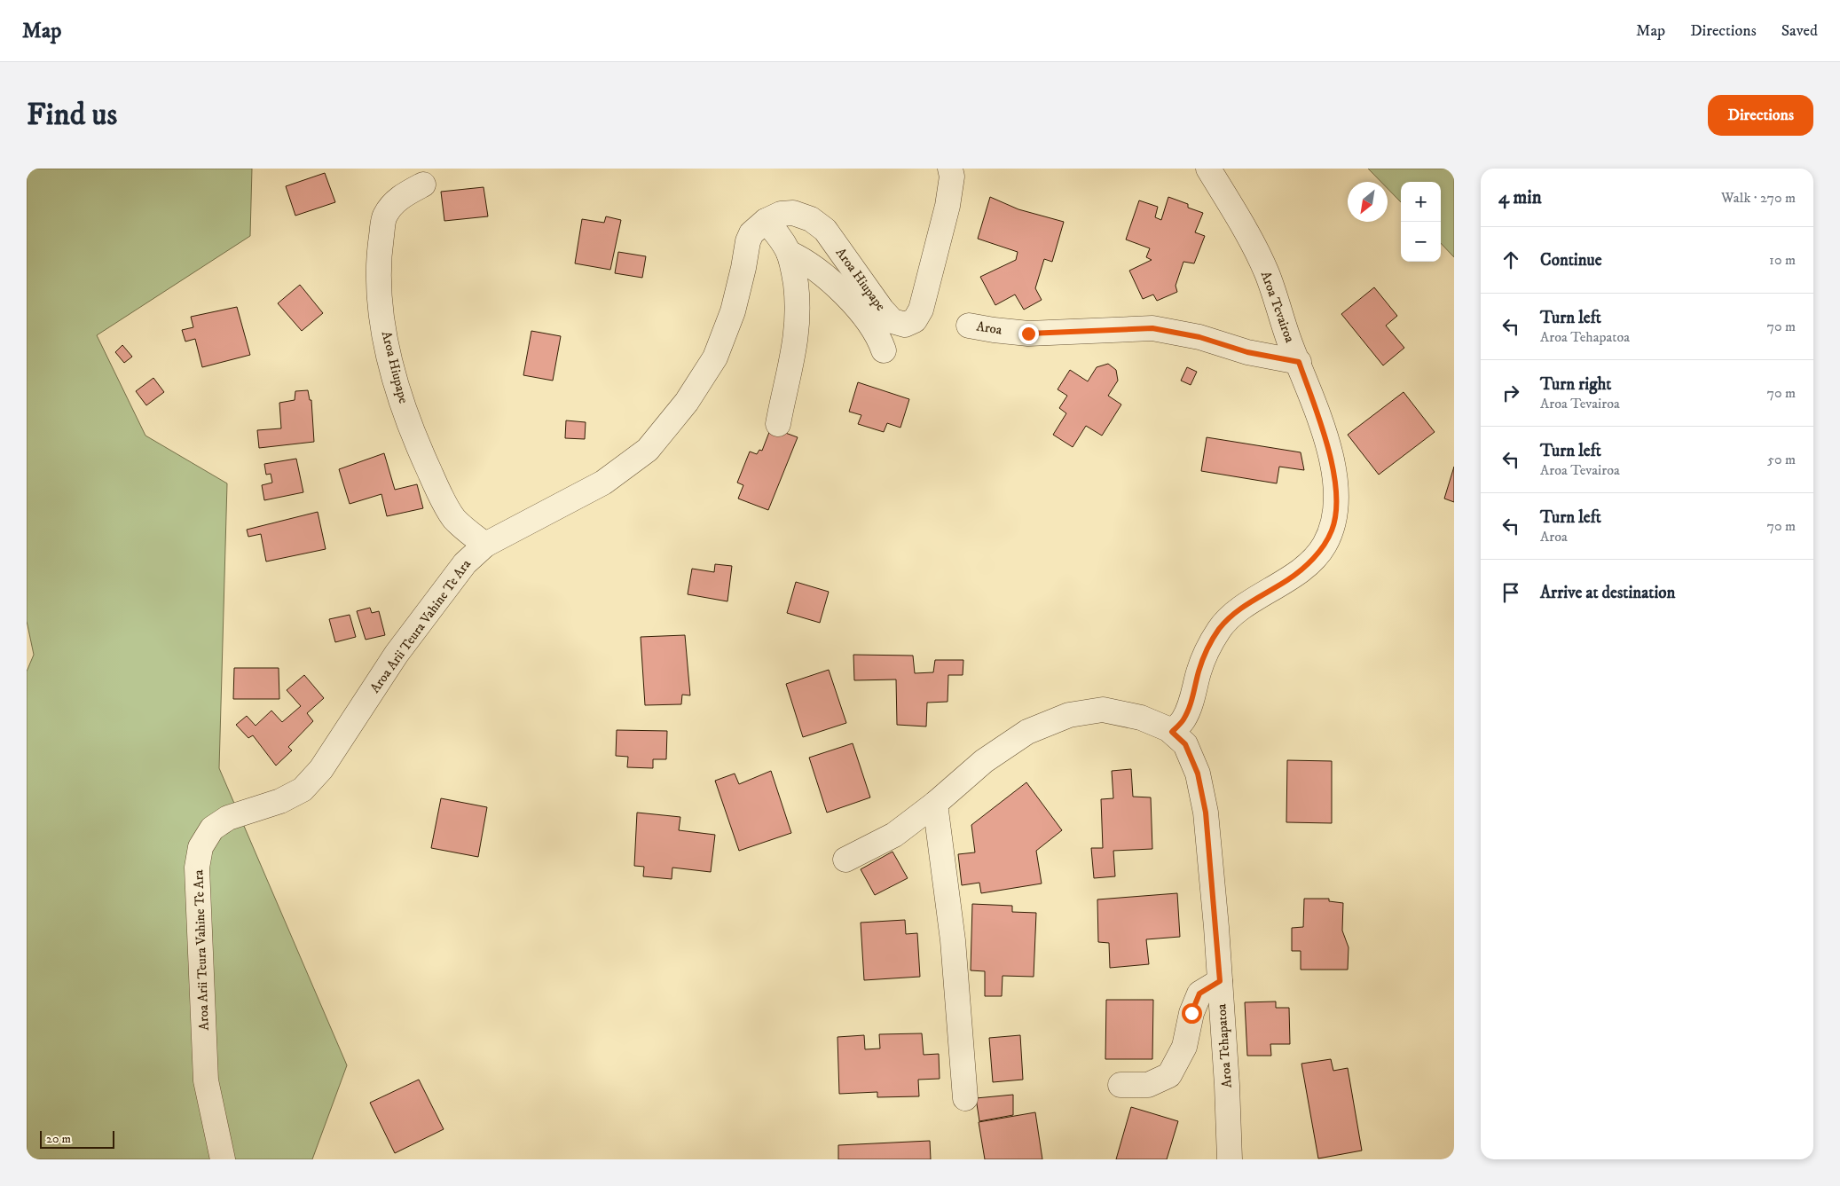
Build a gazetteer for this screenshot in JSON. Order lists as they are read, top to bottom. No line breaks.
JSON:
{"streets":{"street":["Aroa Hiupape","Aroa Tevairoa","Aroa","Aroa Arii Teura Vahine Te Ara","Aroa Tehapatoa"]},"crossings":[["Aroa Hiupape","Aroa Arii Teura Vahine Te Ara"],["Aroa Tevairoa","Aroa"],["Aroa Tevairoa","Aroa Tehapatoa"]],"scale_bar":"20 m","north":"bottom left","page":{"header":"Map","nav":["Map","Directions","Saved"],"buttons":"Directions","title":"Find us","heading":["4 min","Walk · 270 m"],"map_buttons":["+","−"],"list":[["Continue","10 m"],["Turn left","Aroa Tehapatoa","70 m"],["Turn right","Aroa Tevairoa","70 m"],["Turn left","Aroa Tevairoa","50 m"],["Turn left","Aroa","70 m"],"Arrive at destination"],"scale":"20 m"}}
